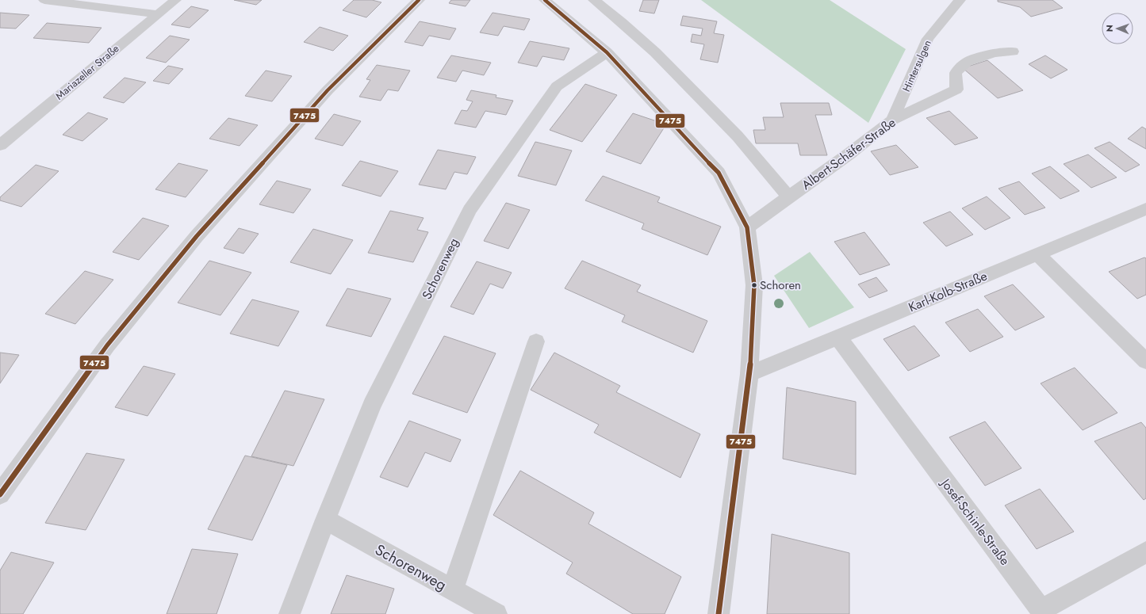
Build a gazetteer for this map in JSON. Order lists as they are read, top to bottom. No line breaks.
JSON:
{"streets":{"street":["Hintersulgen","Mariazeller Straße","Albert-Schäfer-Straße","Schorenweg","Karl-Kolb-Straße","Josef-Schinle-Straße"]},"crossings":[["Hintersulgen","Albert-Schäfer-Straße"],["Karl-Kolb-Straße","Josef-Schinle-Straße"]],"places":["Schoren"],"lines":["transit line 7475"],"north":"left"}
